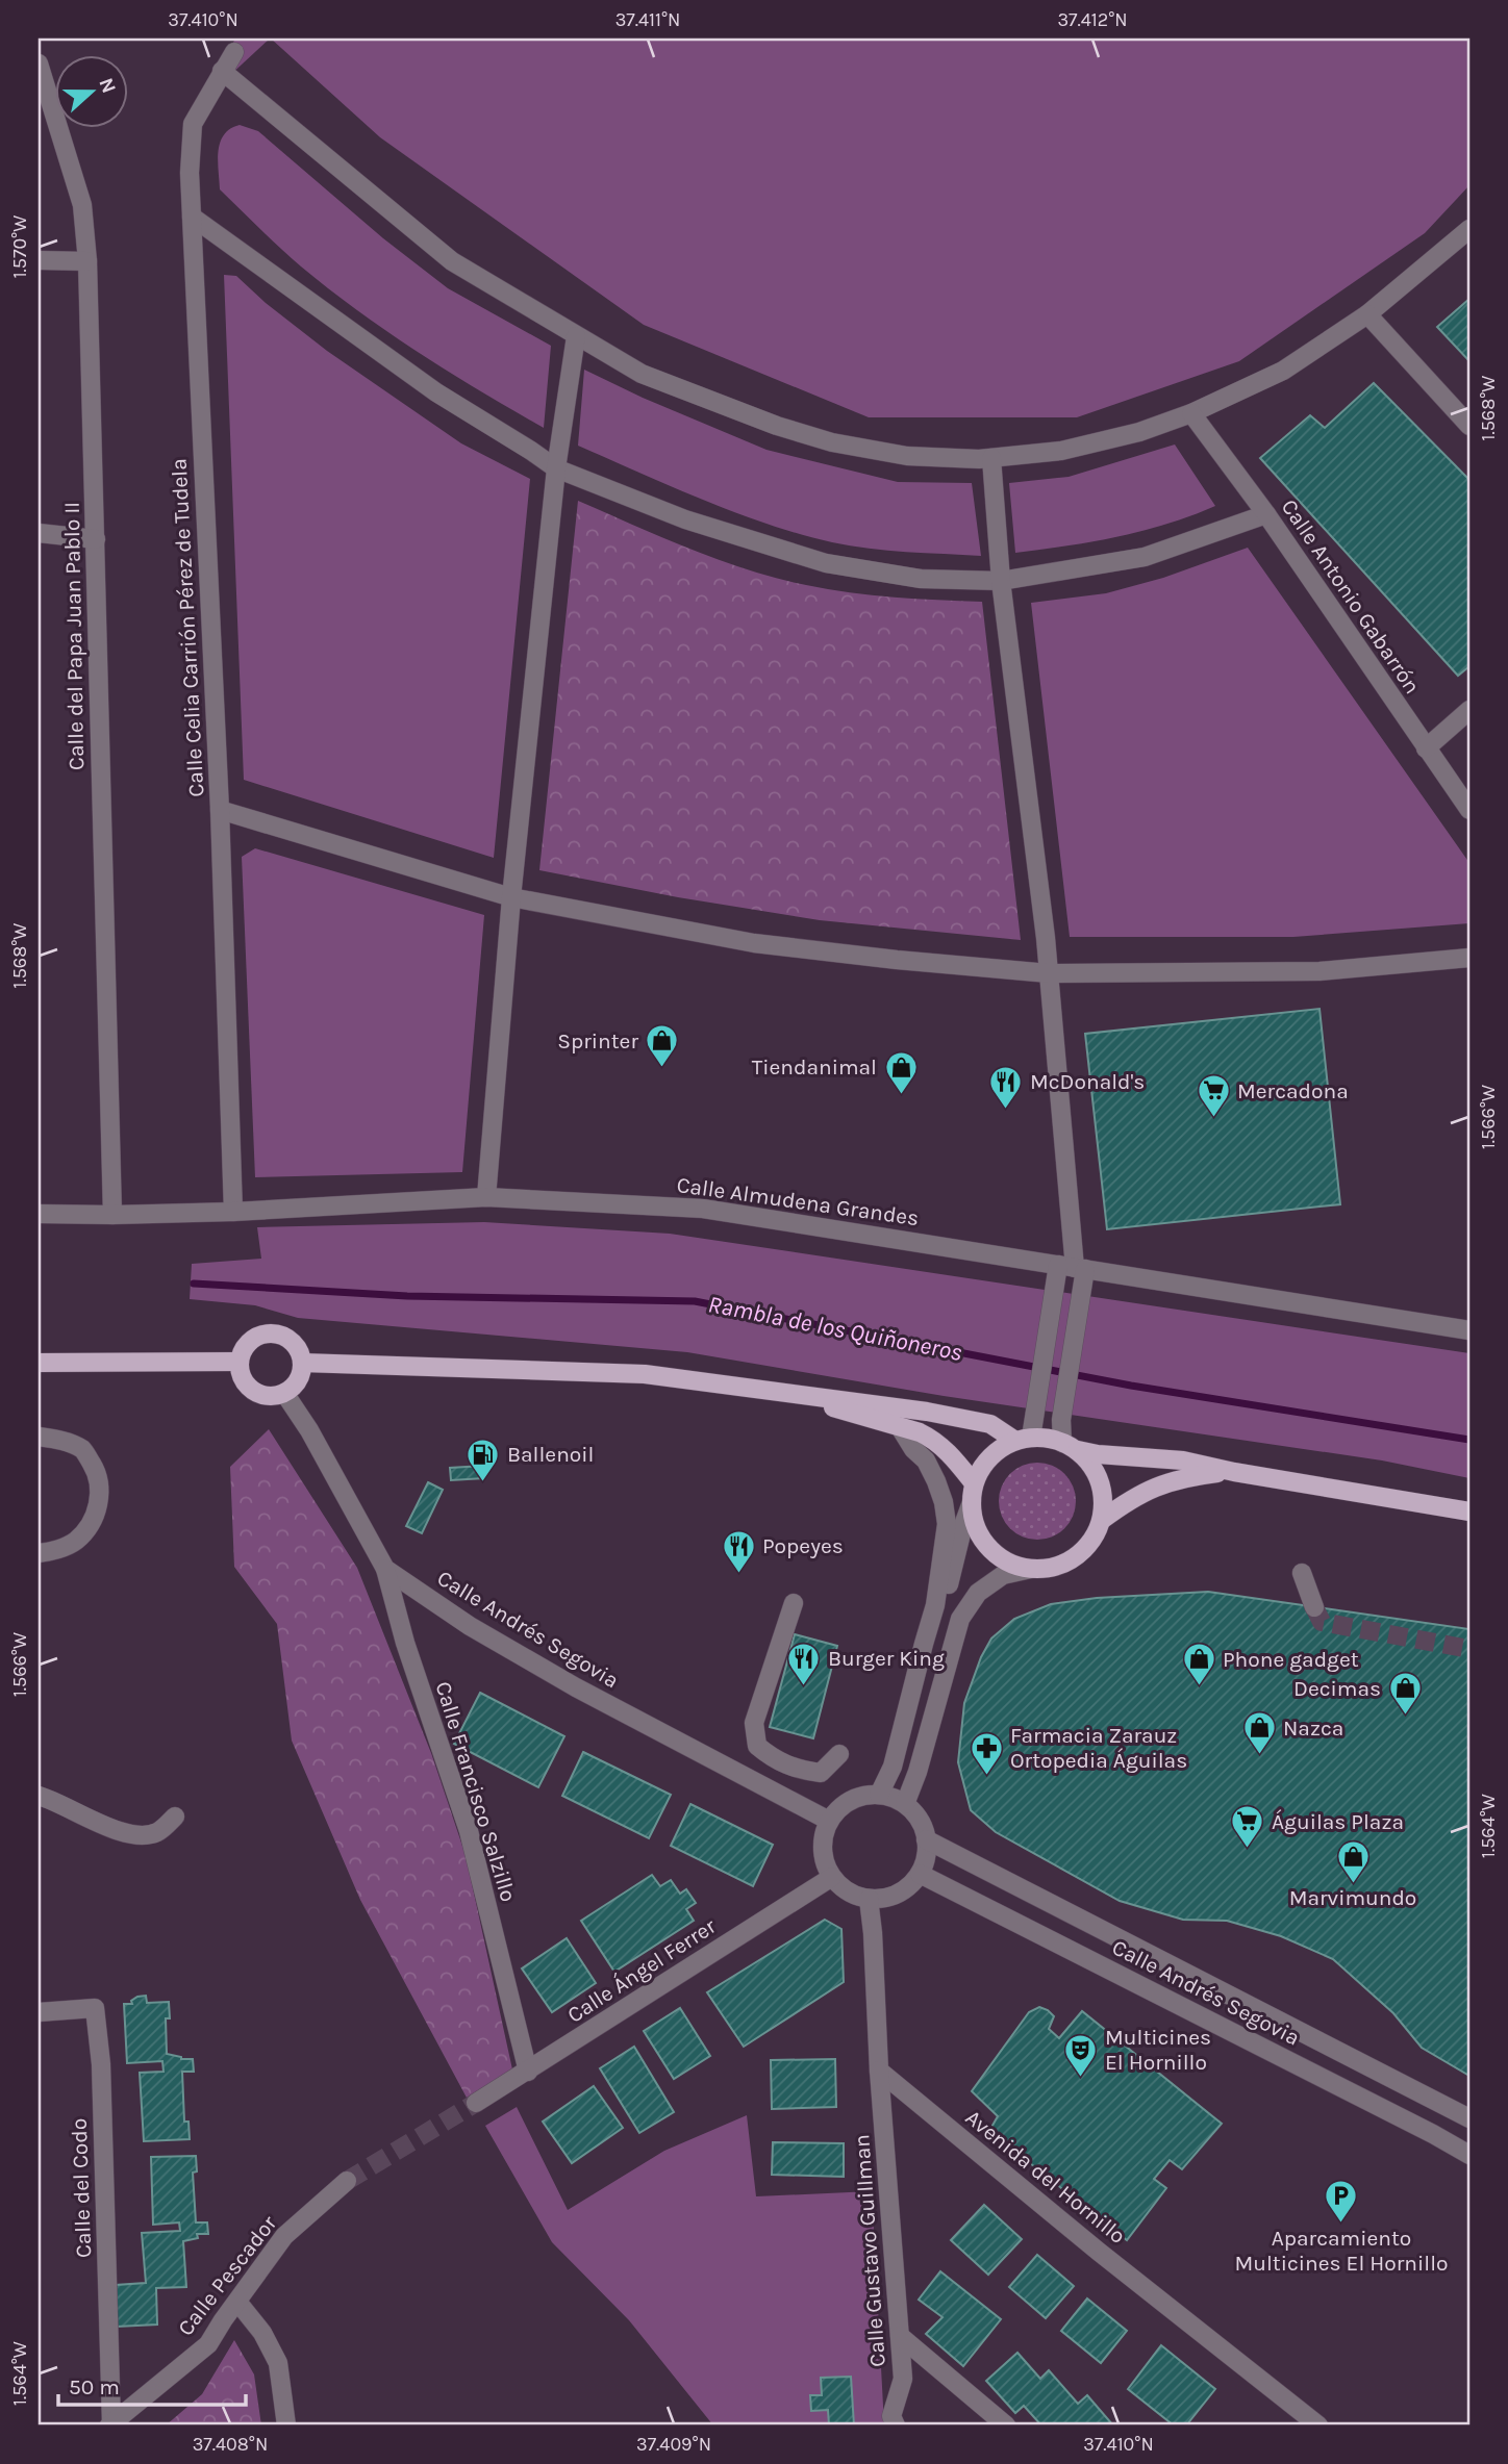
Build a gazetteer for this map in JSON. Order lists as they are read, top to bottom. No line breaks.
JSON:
{"streets":{"street":["Calle Antonio Gabarrón","Calle Celia Carrión Pérez de Tudela","Calle del Papa Juan Pablo II","Calle Almudena Grandes","Calle Andrés Segovia","Calle Francisco Salzillo","Calle Ángel Ferrer","Avenida del Hornillo","Calle del Codo","Calle Gustavo Guillman","Calle Pescador"]},"crossings":[["Calle Celia Carrión Pérez de Tudela","Calle Almudena Grandes"],["Calle del Papa Juan Pablo II","Calle Almudena Grandes"],["Calle Andrés Segovia","Calle Francisco Salzillo"],["Calle Andrés Segovia","Calle Ángel Ferrer"],["Calle Francisco Salzillo","Calle Ángel Ferrer"],["Avenida del Hornillo","Calle Gustavo Guillman"],["Calle del Codo","Calle Pescador"]],"water":["Rambla de los Quiñoneros"],"places":{"shop":["Sprinter","Tiendanimal","Phone gadget","Decimas","Nazca","Marvimundo"],"restaurant":["McDonald's","Popeyes","Burger King"],"supermarket":["Mercadona","Águilas Plaza"],"fuel station":["Ballenoil"],"pharmacy":["Farmacia Zarauz Ortopedia Águilas"],"theatre":["Multicines El Hornillo"],"parking":["Aparcamiento Multicines El Hornillo"]},"scale_bar":"50 m","north":"right","coordinates":["37.410°N","37.411°N","37.412°N","1.570°W","1.568°W","1.566°W","1.564°W","37.408°N","37.409°N"]}
